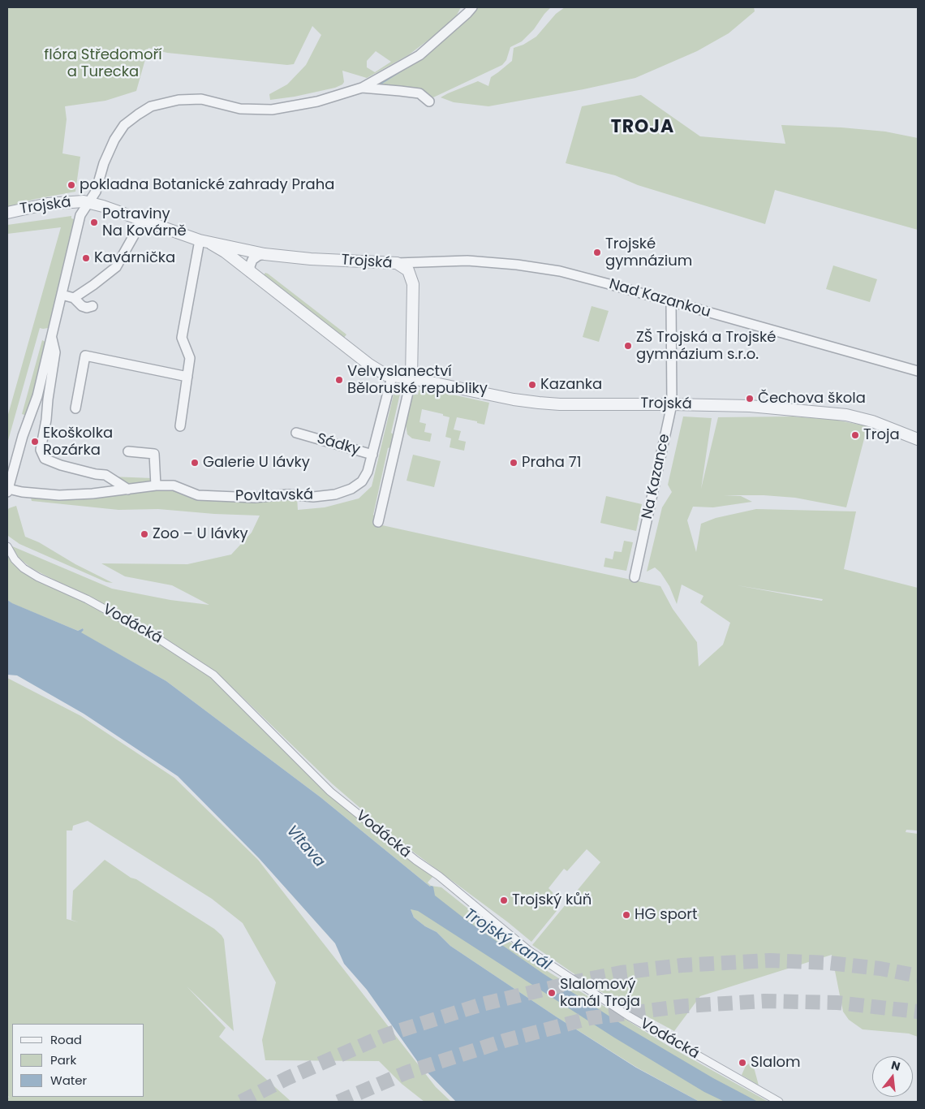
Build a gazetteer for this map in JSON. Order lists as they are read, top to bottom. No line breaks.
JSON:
{"streets":{"street":["Trojská","Nad Kazankou","Sádky","Na Kazance","Povltavská","Vodácká"]},"crossings":[["Trojská","Nad Kazankou"],["Trojská","Sádky"],["Trojská","Na Kazance"],["Nad Kazankou","Na Kazance"],["Sádky","Povltavská"]],"districts":["TROJA"],"water":["Vltava","Trojský kanál"],"parks":["flóra Středomoří a Turecka"],"places":["pokladna Botanické zahrady Praha","Potraviny Na Kovárně","Trojské gymnázium","Kavárnička","ZŠ Trojská a Trojské gymnázium s.r.o.","Velvyslanectví Běloruské republiky","Kazanka","Čechova škola","Troja","Ekoškolka Rozárka","Galerie U lávky","Praha 71","Zoo – U lávky","Trojský kůň","HG sport","Slalomový kanál Troja","Slalom"],"legend":["Road","Park","Water"],"north":"top"}
